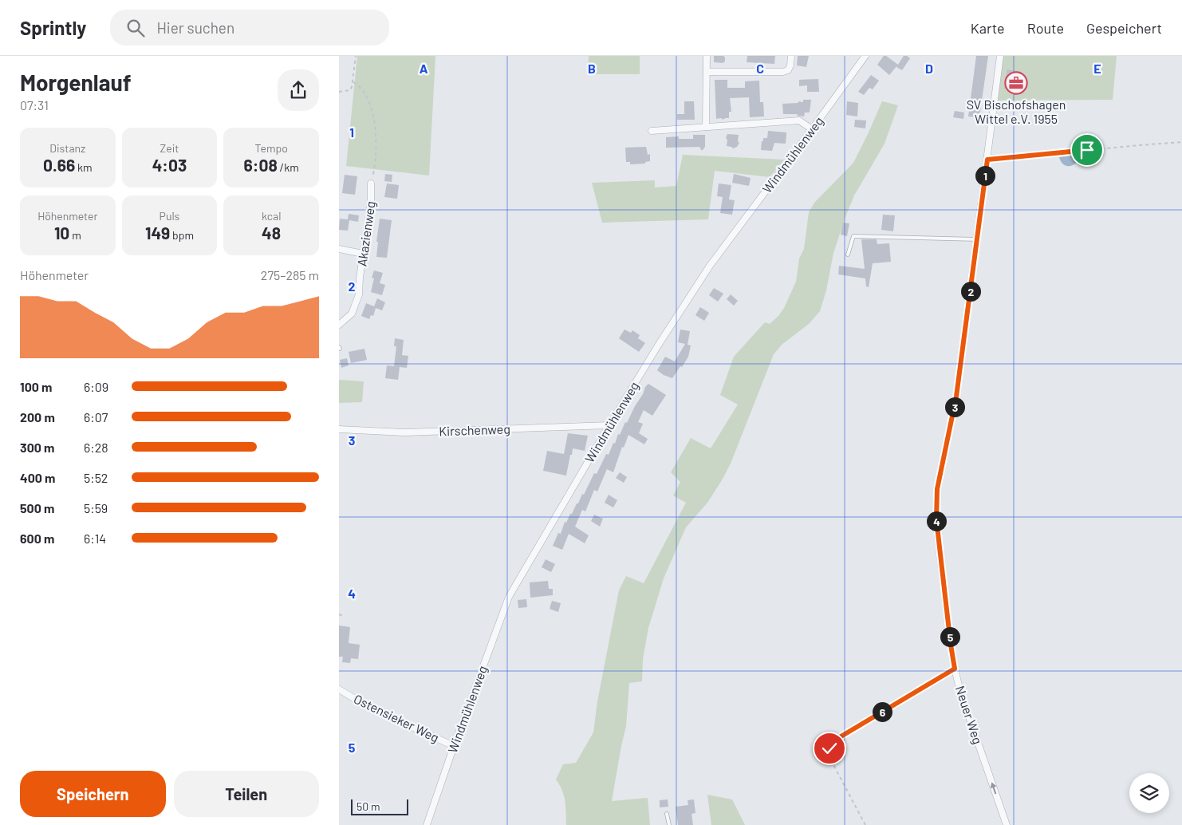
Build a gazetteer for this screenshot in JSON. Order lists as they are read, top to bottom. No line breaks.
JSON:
{"streets":{"street":["Windmühlenweg","Akazienweg","Kirschenweg","Neuer Weg","Ostensieker Weg"]},"crossings":[["Windmühlenweg","Kirschenweg"],["Windmühlenweg","Ostensieker Weg"]],"places":{"office":["SV Bischofshagen Wittel e.V. 1955"]},"scale_bar":"50 m","page":{"header":"Sprintly","search":"Hier suchen","nav":["Karte","Route","Gespeichert"],"heading":["Morgenlauf","07:31"],"stats":[["Distanz","0.66 km"],["Zeit","4:03"],["Tempo","6:08 /km"],["Höhenmeter","10 m"],["Puls","149 bpm"],["kcal","48"]],"pins":["1","2","3","4","5","6"],"chart":["Höhenmeter","275–285 m"],"list":[{"name":"100 m","note":"6:09"},{"name":"200 m","note":"6:07"},{"name":"300 m","note":"6:28"},{"name":"400 m","note":"5:52"},{"name":"500 m","note":"5:59"},{"name":"600 m","note":"6:14"}],"buttons":["Speichern","Teilen"],"scale":"50 m"},"grid":{"columns":["A","B","C","D","E"],"rows":["1","2","3","4","5"]}}
